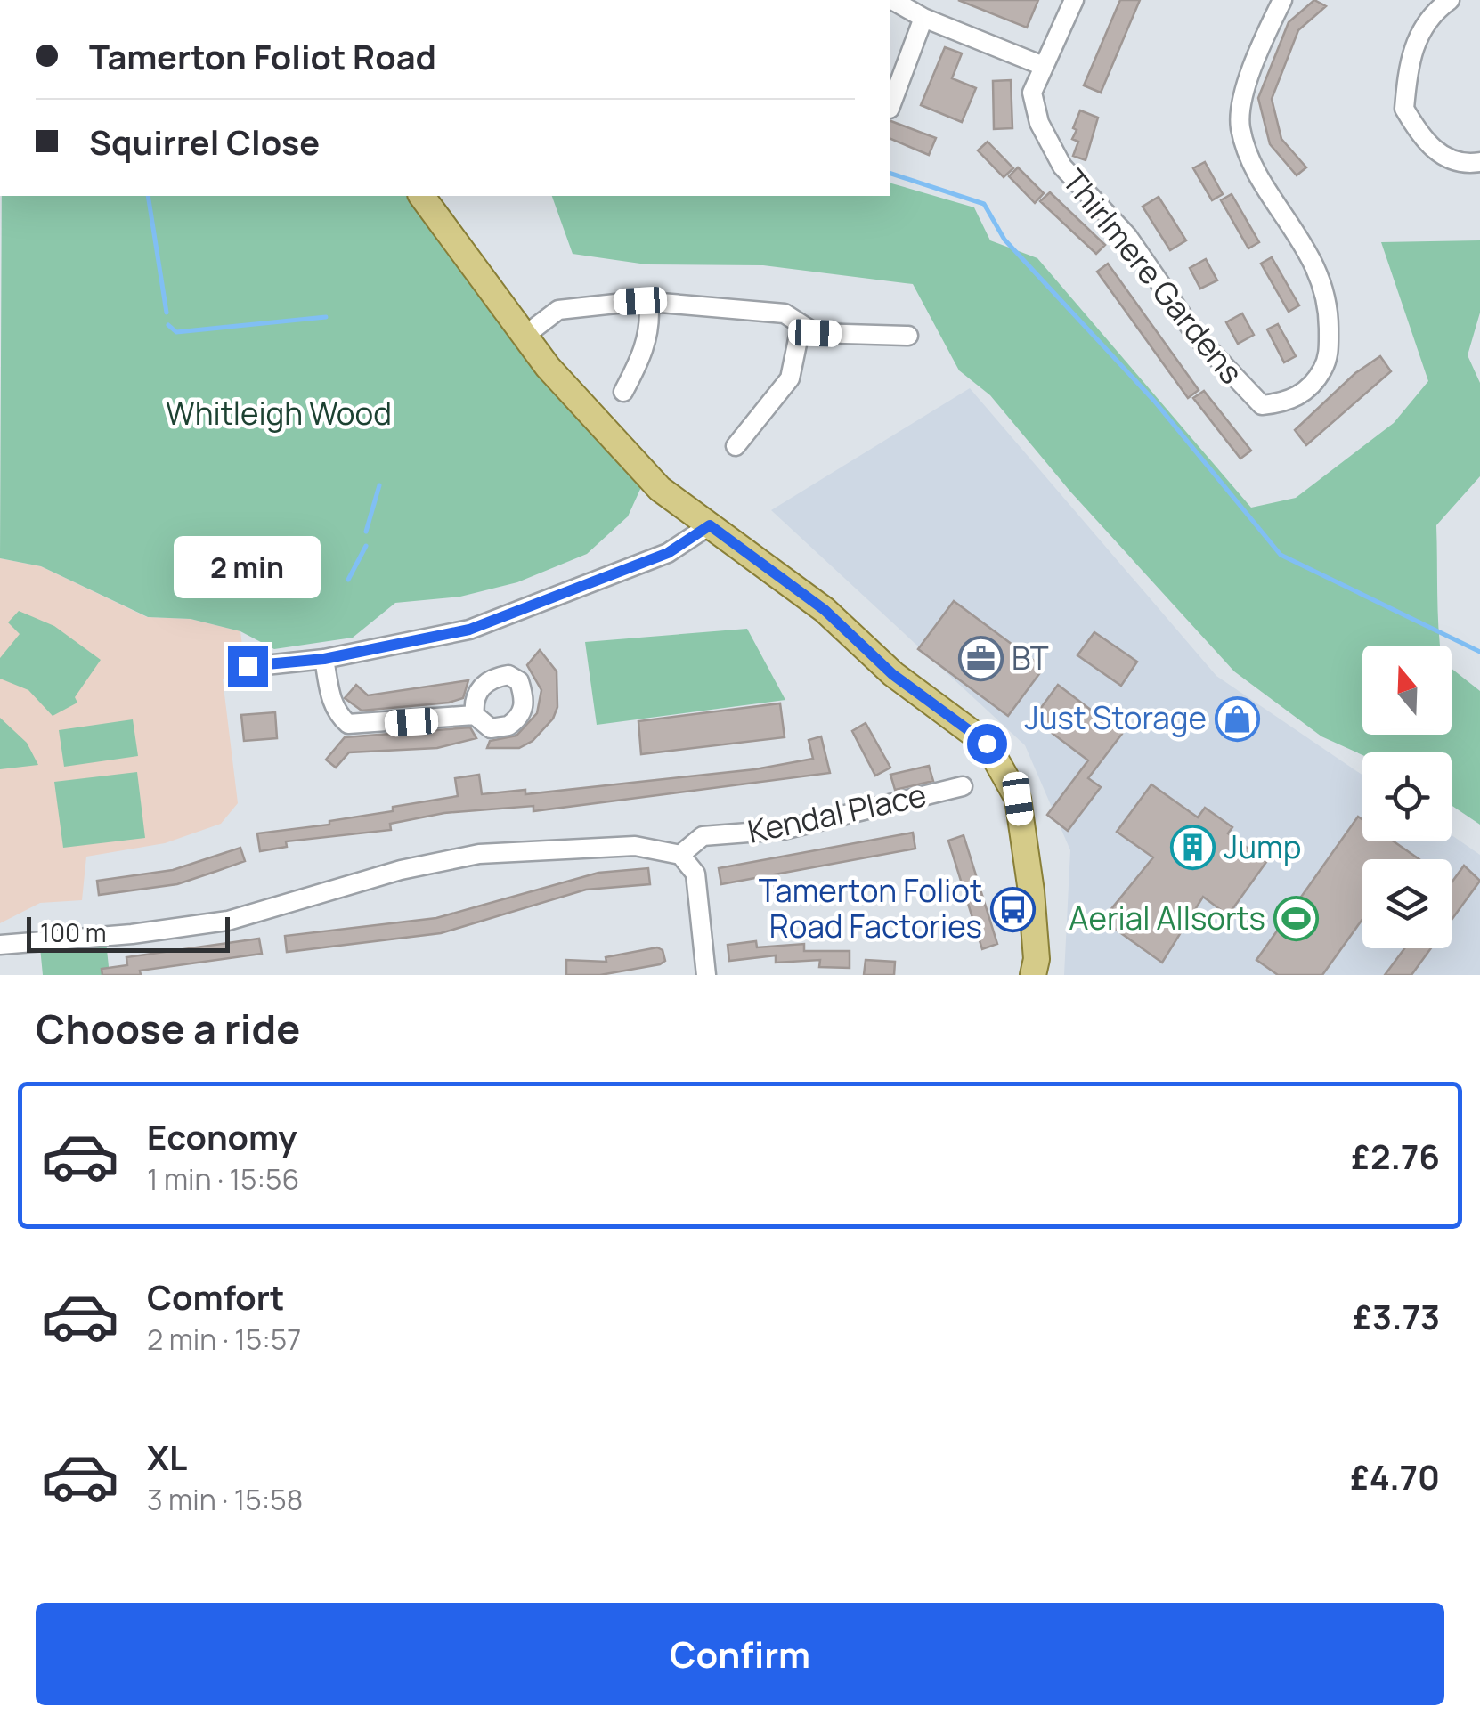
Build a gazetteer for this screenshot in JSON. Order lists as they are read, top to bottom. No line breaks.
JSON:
{"streets":{"street":["Thirlmere Gardens","Kendal Place"]},"parks":["Whitleigh Wood"],"places":{"office":["BT"],"shop":["Just Storage"],"building":["Jump"],"bus stop":["Tamerton Foliot Road Factories"],"sports":["Aerial Allsorts"]},"scale_bar":"100 m","north":"top","page":{"banner":["Tamerton Foliot Road","Squirrel Close"],"bubble":"2 min","scale":"100 m","heading":"Choose a ride","list":[{"name":"Economy","note":"1 min · 15:56","value":"£2.76"},{"name":"Comfort","note":"2 min · 15:57","value":"£3.73"},{"name":"XL","note":"3 min · 15:58","value":"£4.70"}],"buttons":"Confirm"}}
